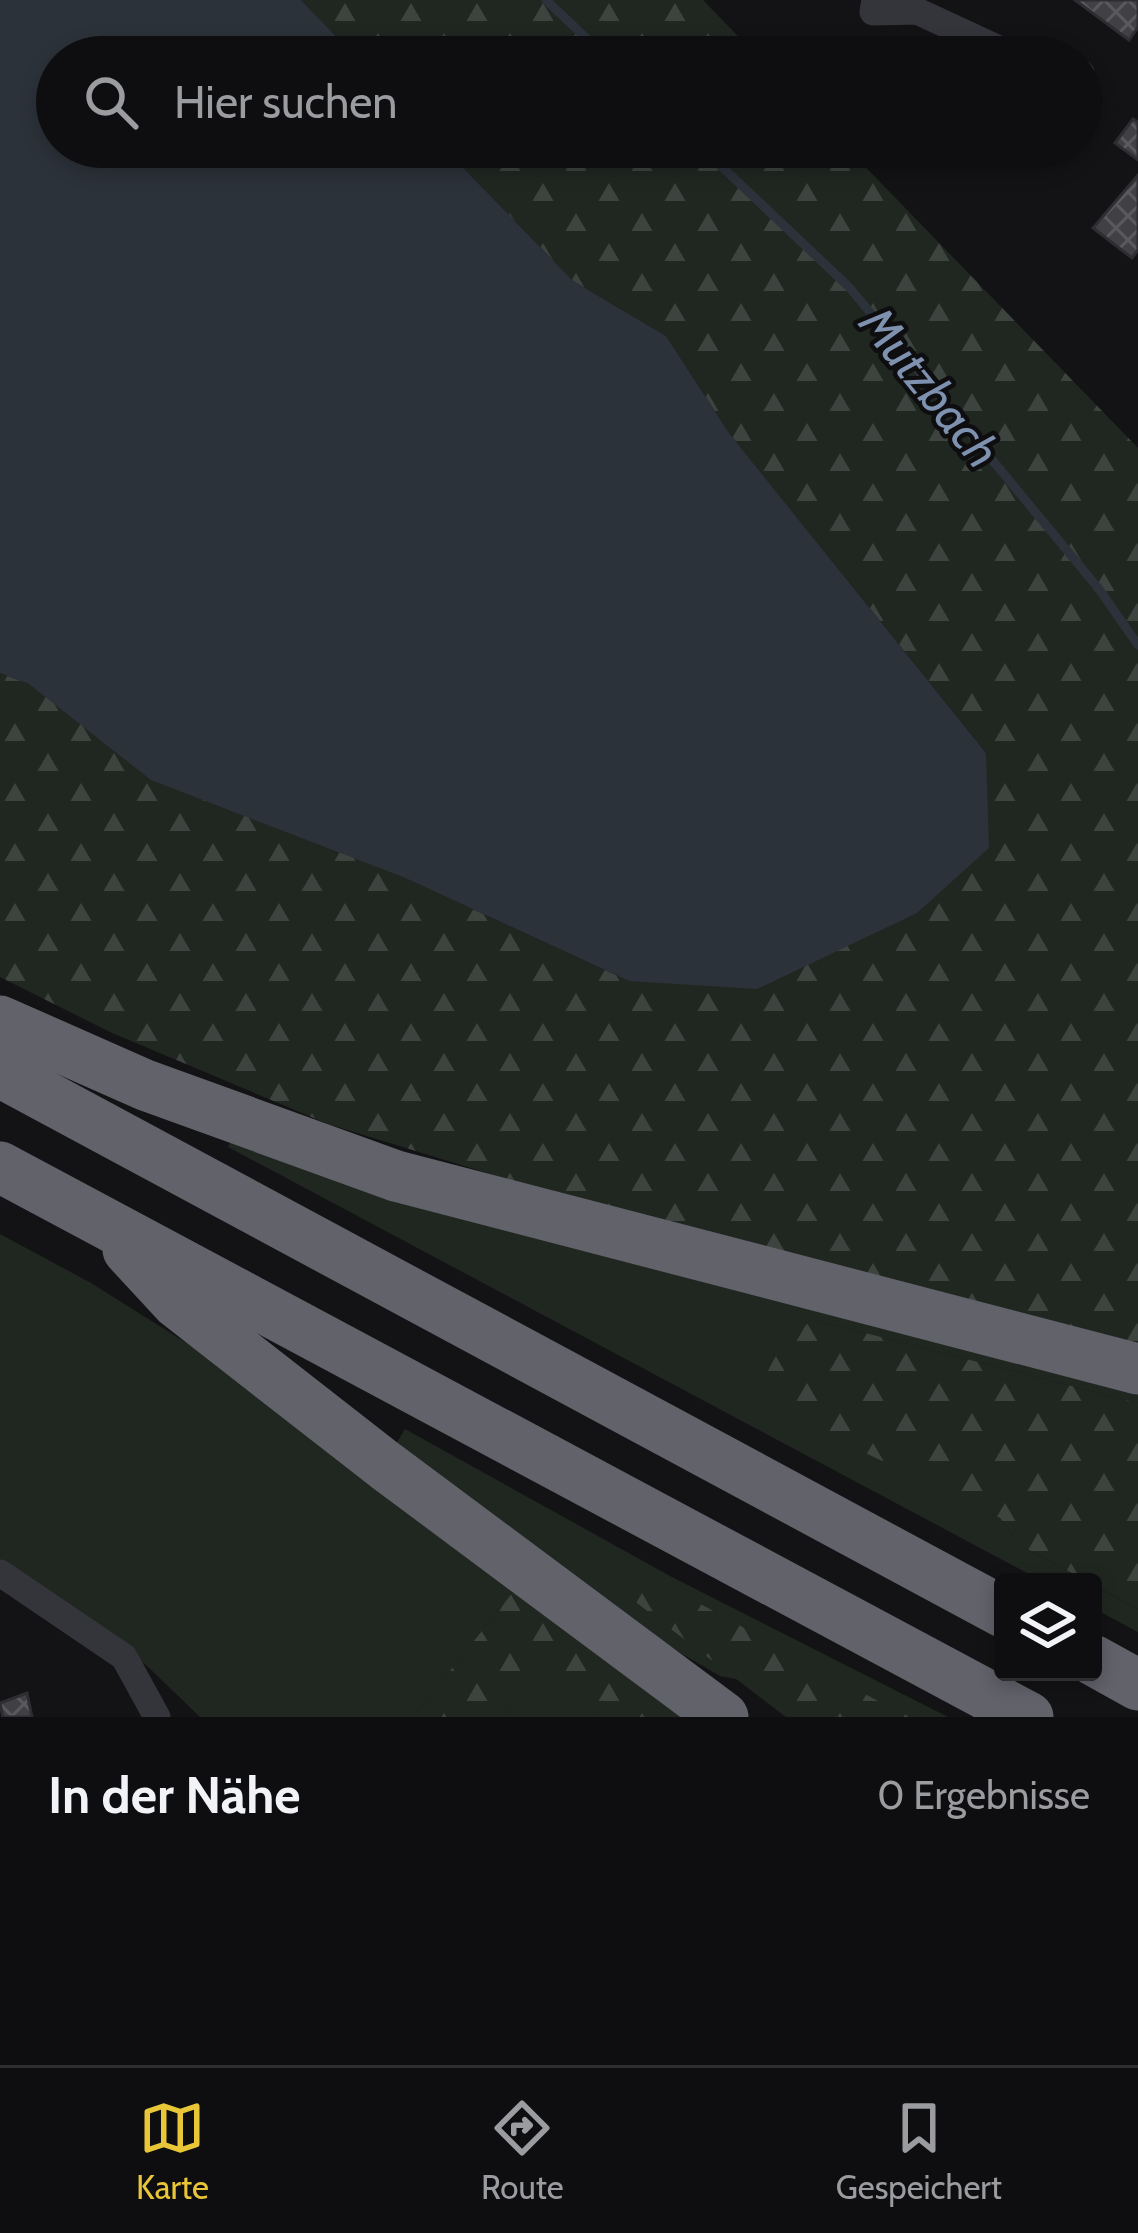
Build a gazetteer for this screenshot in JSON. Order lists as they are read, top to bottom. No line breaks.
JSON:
{"water":["Mutzbach"],"page":{"search":"Hier suchen","heading":["In der Nähe","0 Ergebnisse"],"nav":["Karte","Route","Gespeichert"]}}
